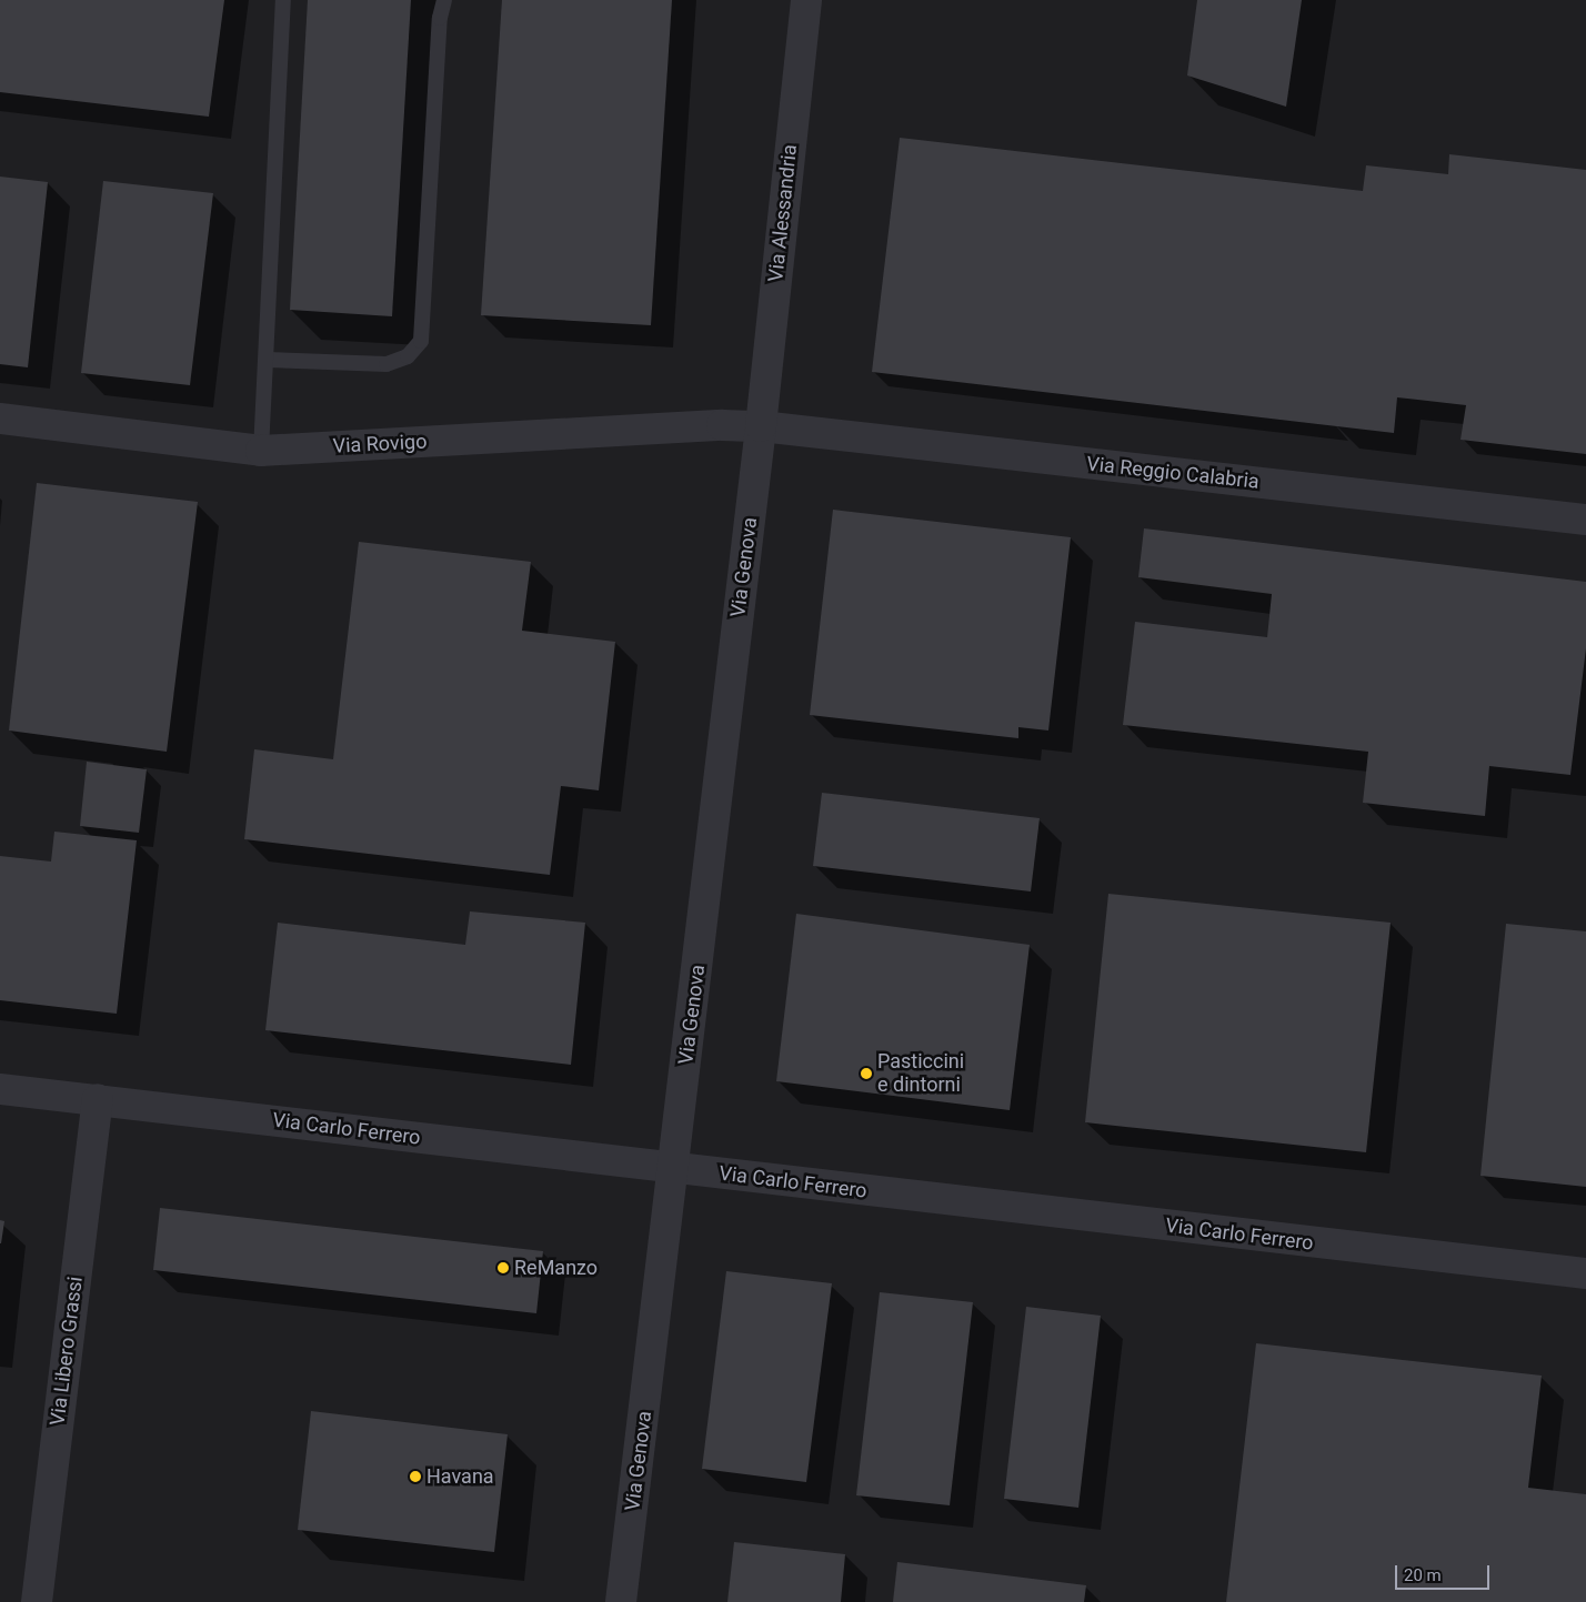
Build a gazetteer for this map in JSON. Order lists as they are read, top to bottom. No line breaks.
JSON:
{"streets":{"street":["Via Alessandria","Via Rovigo","Via Reggio Calabria","Via Genova","Via Carlo Ferrero","Via Libero Grassi"]},"crossings":[["Via Alessandria","Via Rovigo"],["Via Alessandria","Via Reggio Calabria"],["Via Alessandria","Via Genova"],["Via Rovigo","Via Reggio Calabria"],["Via Rovigo","Via Genova"],["Via Reggio Calabria","Via Genova"],["Via Genova","Via Carlo Ferrero"],["Via Carlo Ferrero","Via Libero Grassi"]],"places":["Pasticcini e dintorni","ReManzo","Havana"],"scale_bar":"20 m"}
